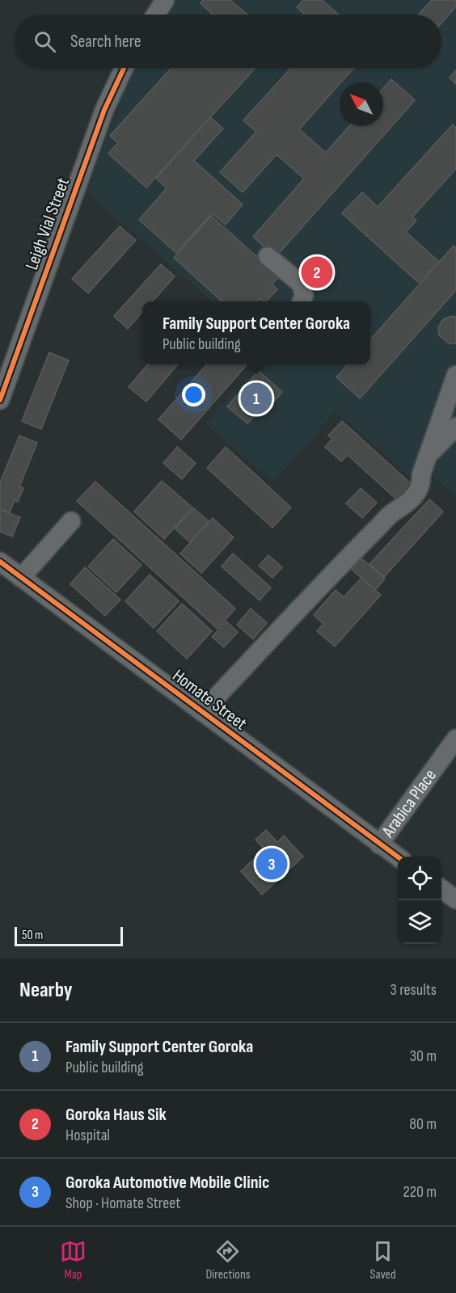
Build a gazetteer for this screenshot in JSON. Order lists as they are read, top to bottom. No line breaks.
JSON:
{"streets":{"street":["Leigh Vial Street","Homate Street","Arabica Place"]},"crossings":[["Homate Street","Arabica Place"]],"scale_bar":"50 m","north":"top left","page":{"search":"Search here","pins":["2","1","3"],"popup":["Family Support Center Goroka","Public building"],"scale":"50 m","heading":["Nearby","3 results"],"list":[{"mark":"1","name":"Family Support Center Goroka","note":"Public building","value":"30 m"},{"mark":"2","name":"Goroka Haus Sik","note":"Hospital","value":"80 m"},{"mark":"3","name":"Goroka Automotive Mobile Clinic","note":"Shop · Homate Street","value":"220 m"}],"nav":["Map","Directions","Saved"]}}
